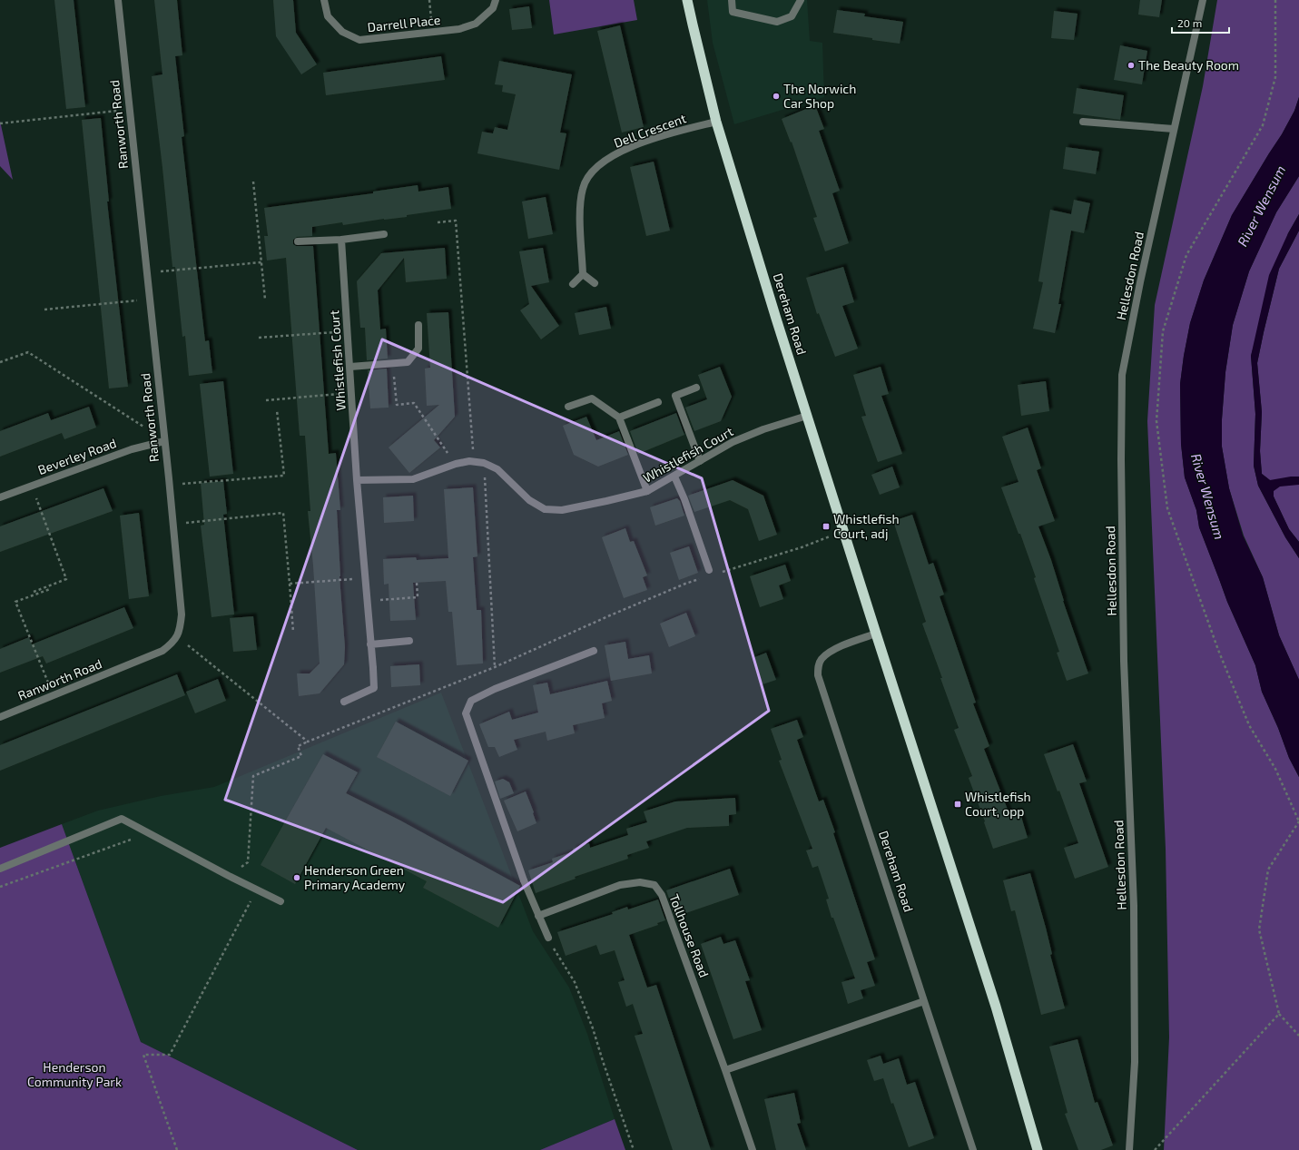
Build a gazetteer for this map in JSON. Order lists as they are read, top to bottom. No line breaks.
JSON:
{"streets":{"highway":["Dereham Road"],"street":["Darrell Place","Ranworth Road","Dell Crescent","Hellesdon Road","Whistlefish Court","Beverley Road","Tollhouse Road"]},"crossings":[["Ranworth Road","Beverley Road"],["Dell Crescent","Dereham Road"],["Dereham Road","Whistlefish Court"]],"water":["River Wensum"],"parks":["Henderson Community Park"],"places":{"other":["The Beauty Room","The Norwich Car Shop","Henderson Green Primary Academy"],"transit":["Whistlefish Court, adj","Whistlefish Court, opp"]},"scale_bar":"20 m"}
